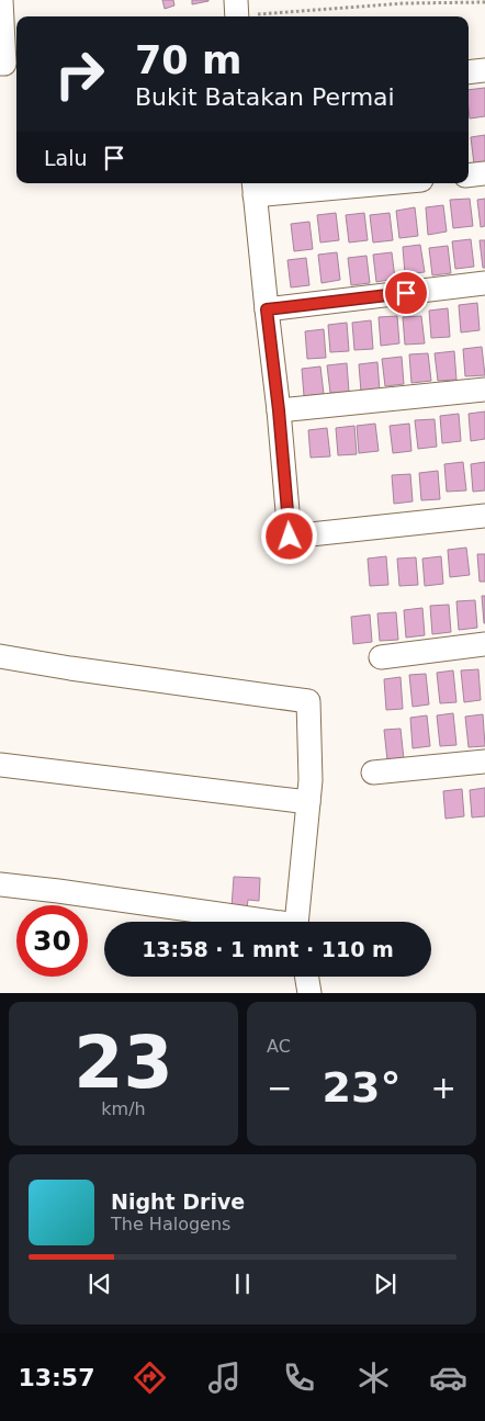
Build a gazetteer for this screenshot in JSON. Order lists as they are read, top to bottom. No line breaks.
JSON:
{"page":{"turn":["70 m","Bukit Batakan Permai"],"then":"Lalu","limit":"30","trip":"13:58 · 1 mnt · 110 m","tile":[["23","km/h"],"AC"],"heat":["−","23°","+"],"song":["Night Drive","The Halogens"],"tabs":"13:57"}}
